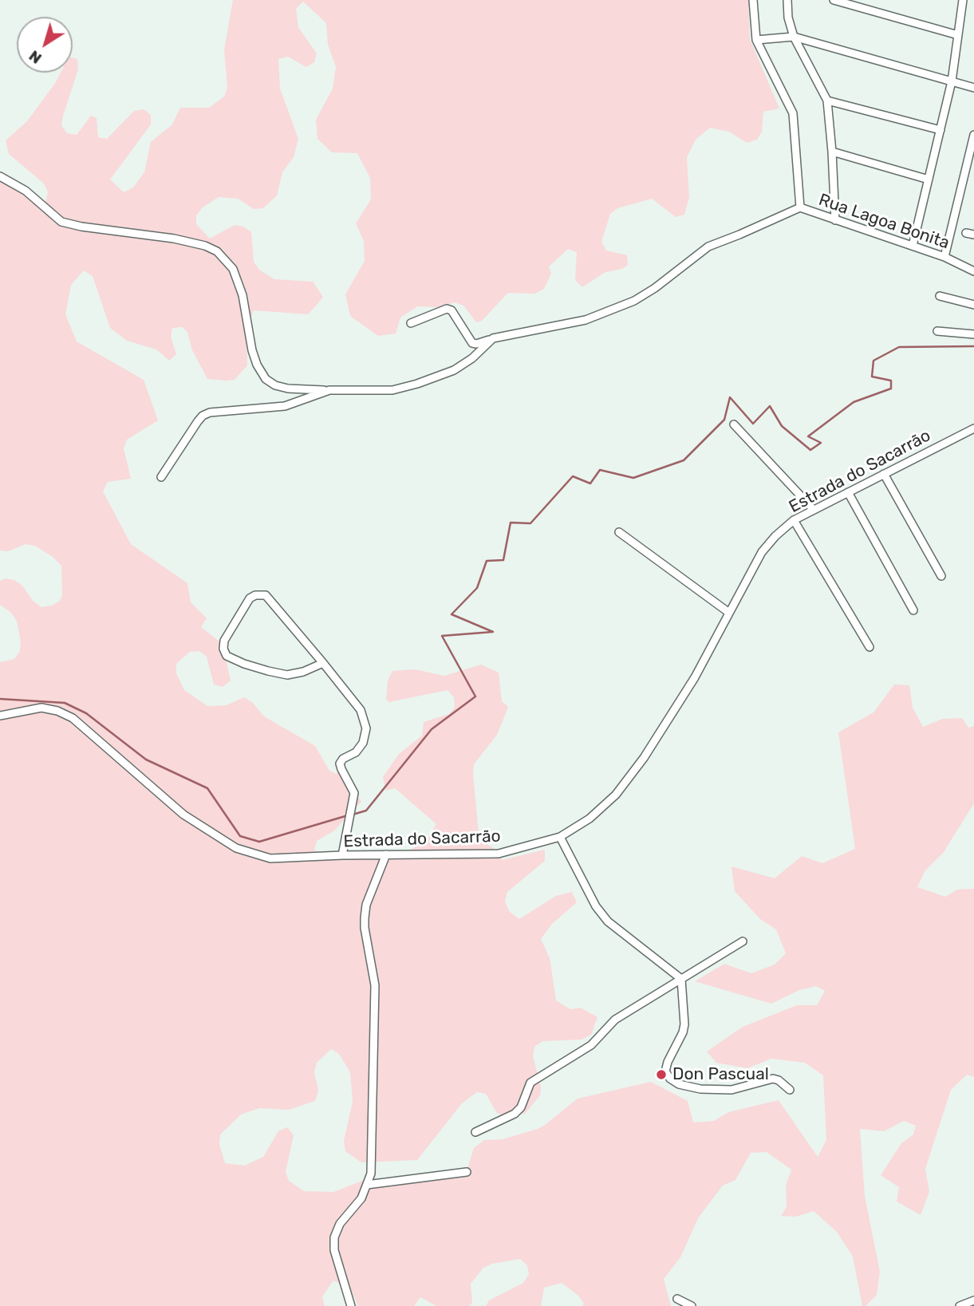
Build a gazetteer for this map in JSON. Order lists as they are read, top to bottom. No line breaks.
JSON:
{"streets":{"street":["Rua Lagoa Bonita","Estrada do Sacarrão"]},"places":["Don Pascual"],"north":"bottom left"}
